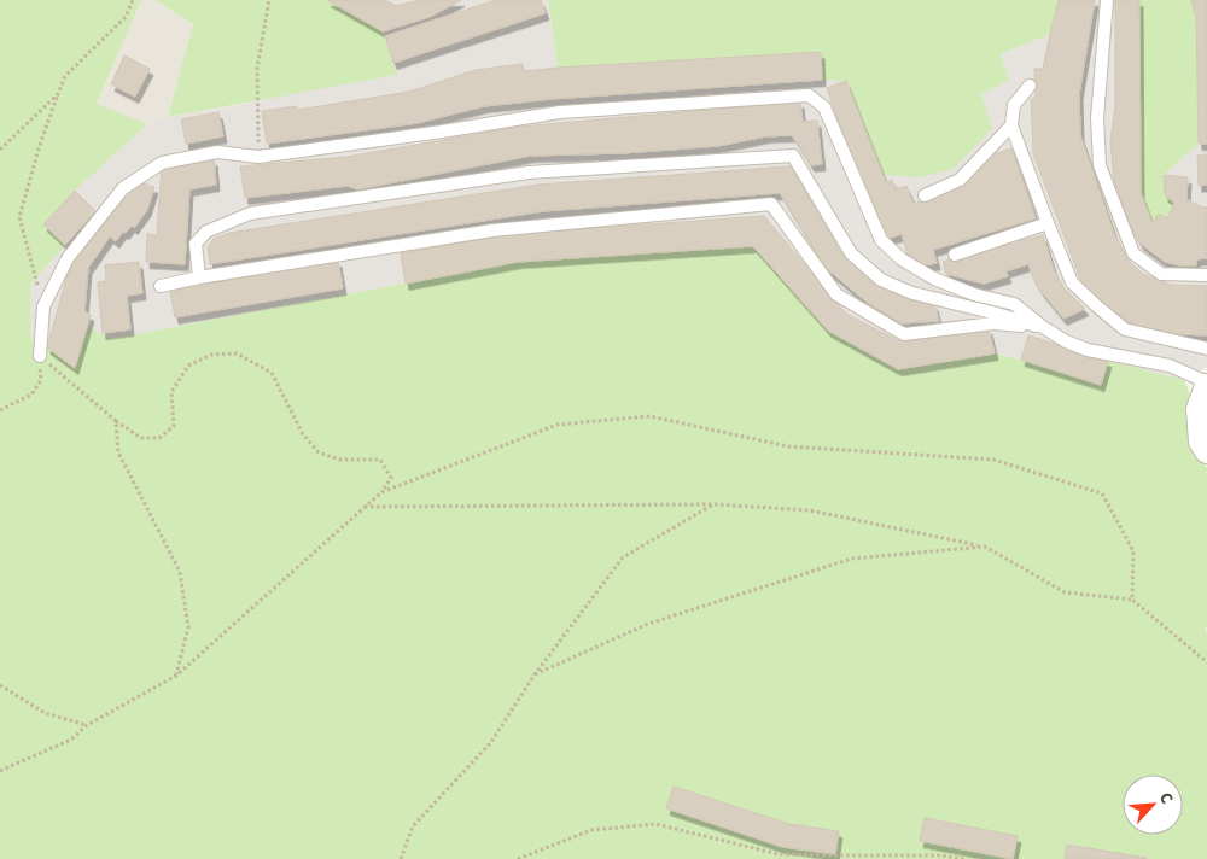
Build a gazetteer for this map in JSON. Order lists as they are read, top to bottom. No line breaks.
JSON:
{"north":"top right"}
